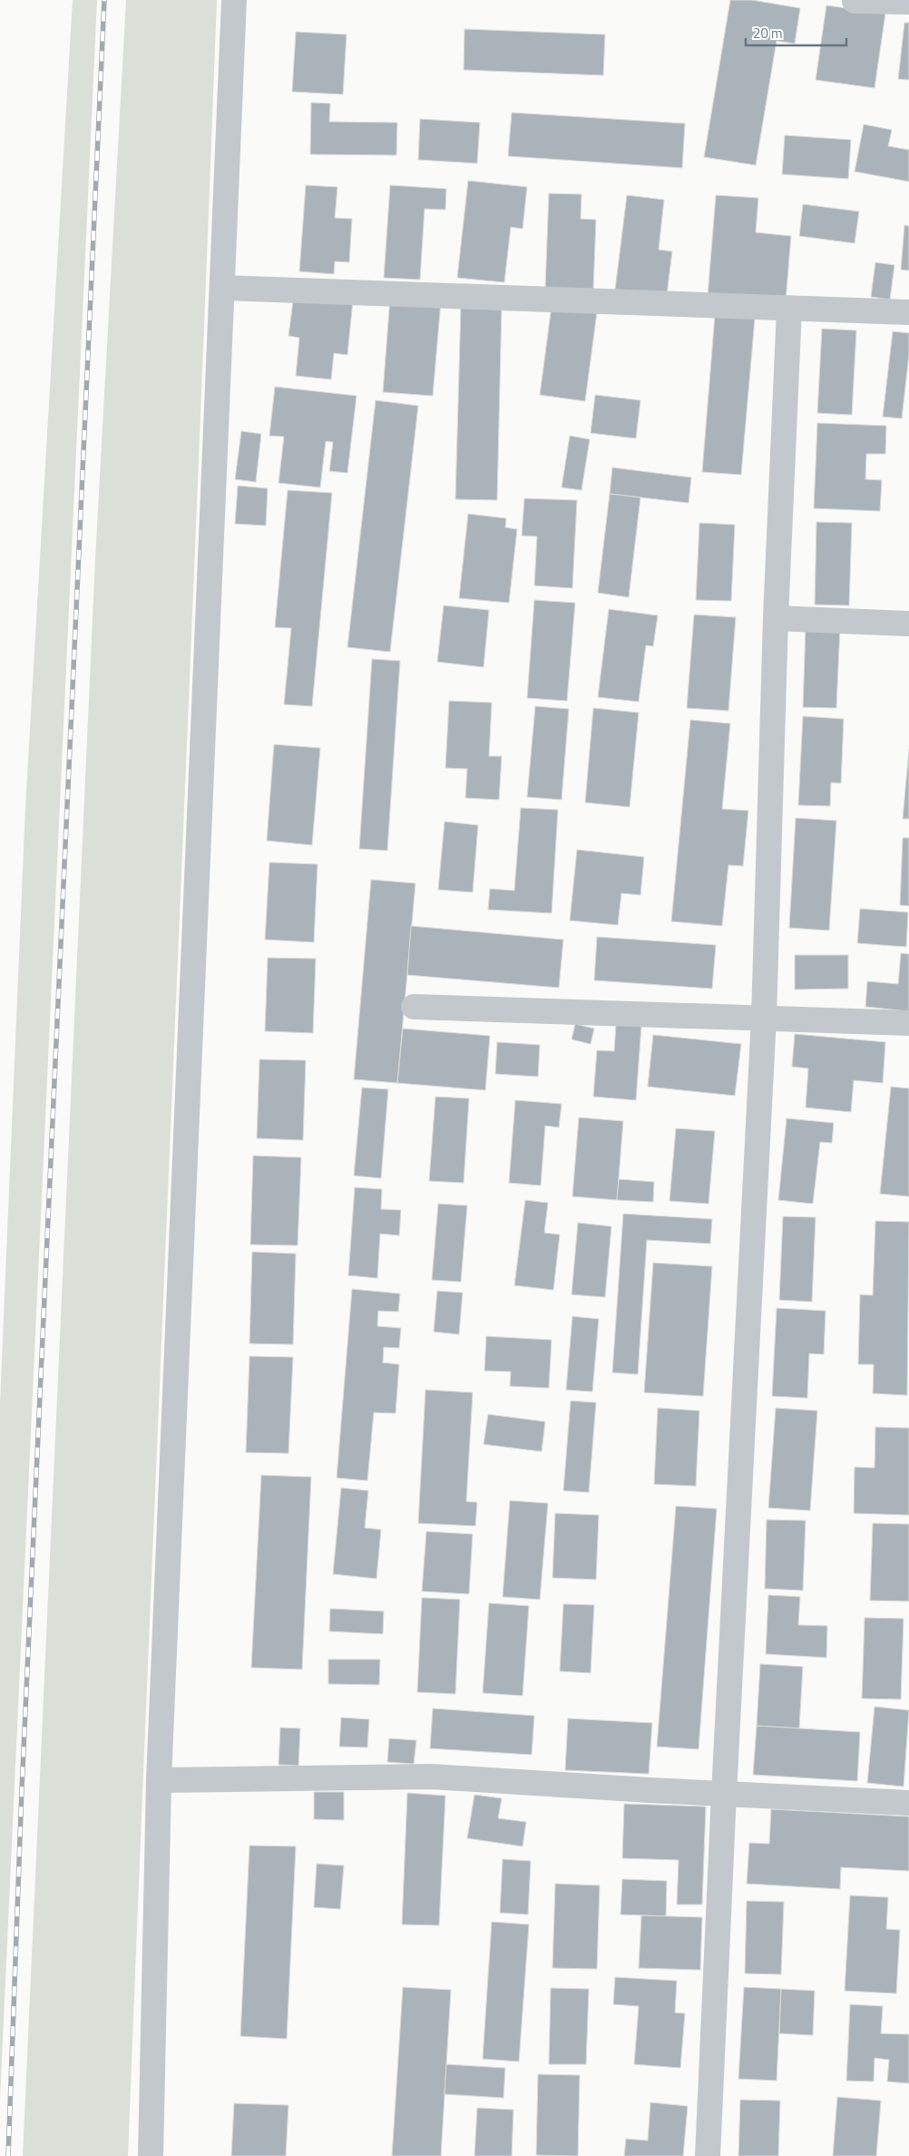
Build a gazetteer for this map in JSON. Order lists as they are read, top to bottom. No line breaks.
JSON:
{"scale_bar":"20 m"}
